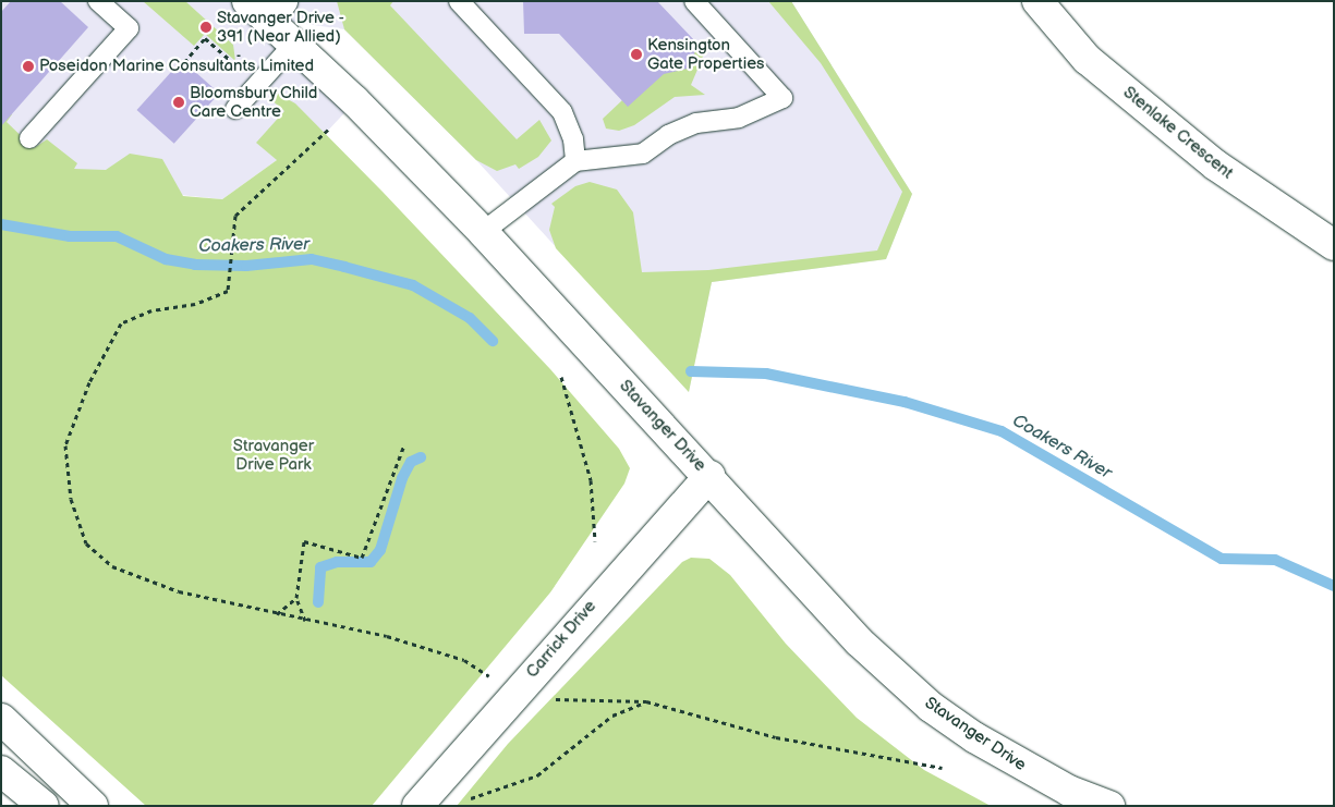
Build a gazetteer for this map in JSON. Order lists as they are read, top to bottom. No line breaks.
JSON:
{"streets":{"main road":["Stenlake Crescent","Stavanger Drive","Carrick Drive"]},"crossings":[["Stavanger Drive","Carrick Drive"]],"water":["Coakers River"],"parks":["Stravanger Drive Park"],"places":["Stavanger Drive - 391 (Near Allied)","Kensington Gate Properties","Poseidon Marine Consultants Limited","Bloomsbury Child Care Centre"]}
